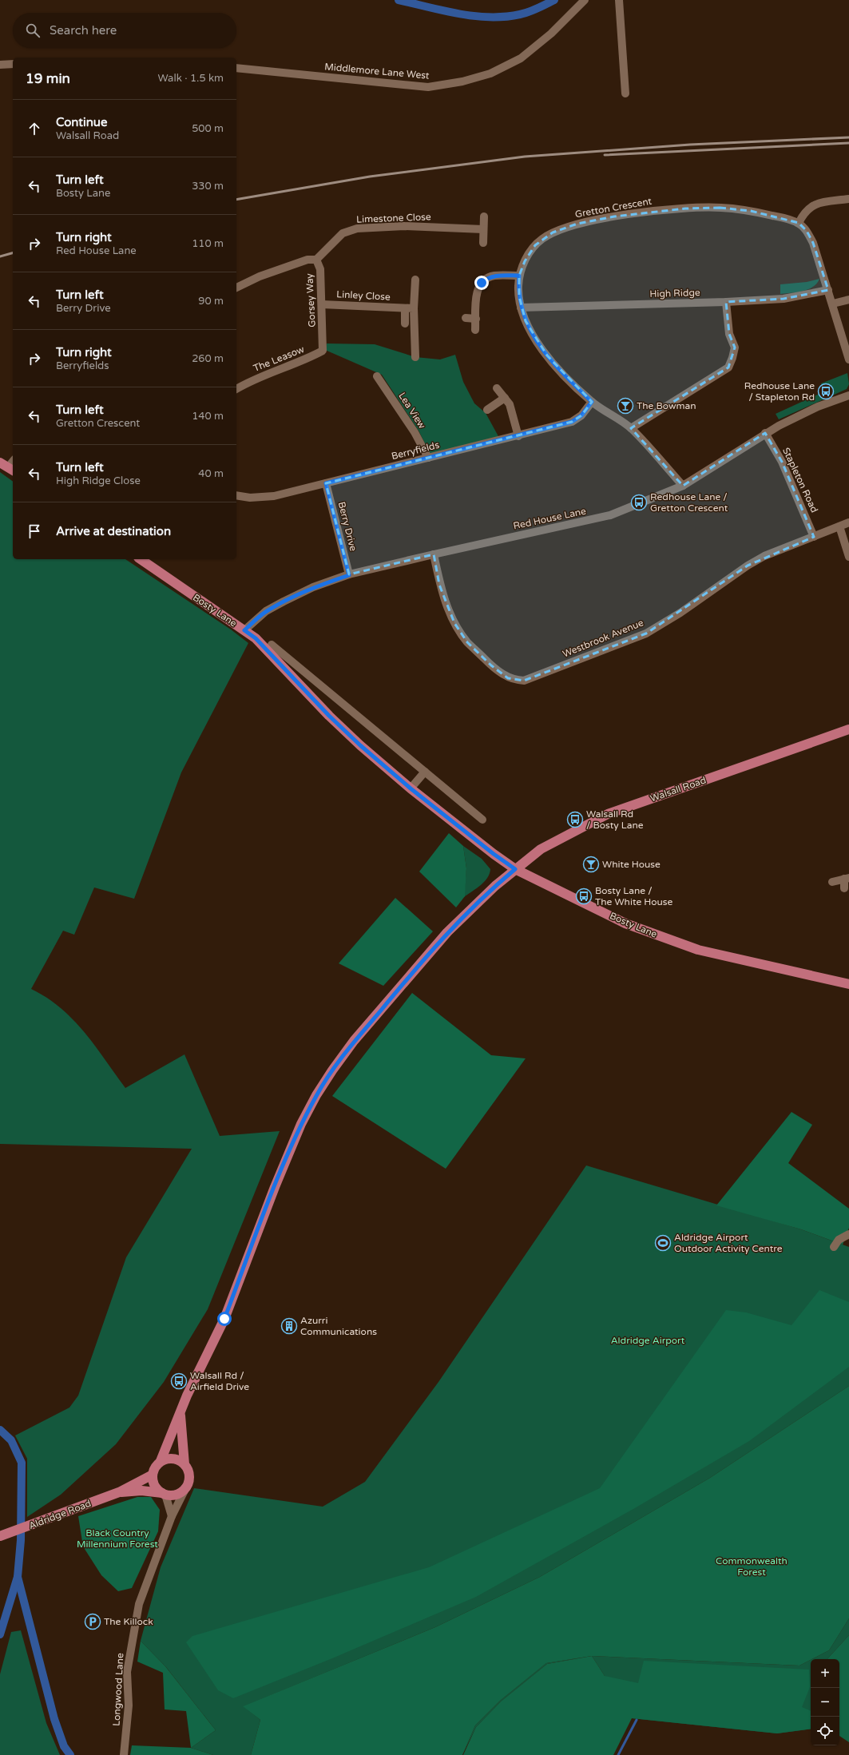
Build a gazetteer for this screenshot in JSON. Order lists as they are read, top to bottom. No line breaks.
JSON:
{"streets":{"main road":["Bosty Lane","Walsall Road","Aldridge Road"],"street":["Middlemore Lane West","Gretton Crescent","Limestone Close","High Ridge","Linley Close","Gorsey Way","The Leasow","Lea View","Berryfields","Stapleton Road","Red House Lane","Berry Drive","Westbrook Avenue","Longwood Lane"]},"crossings":[["Gretton Crescent","High Ridge"],["Gretton Crescent","Berryfields"],["Gretton Crescent","Red House Lane"],["Limestone Close","Gorsey Way"],["Linley Close","Gorsey Way"],["Gorsey Way","The Leasow"],["Lea View","Berryfields"],["Berryfields","Berry Drive"],["Stapleton Road","Red House Lane"],["Stapleton Road","Westbrook Avenue"],["Red House Lane","Berry Drive"],["Red House Lane","Bosty Lane"],["Red House Lane","Westbrook Avenue"],["Bosty Lane","Walsall Road"],["Walsall Road","Aldridge Road"],["Walsall Road","Longwood Lane"],["Aldridge Road","Longwood Lane"]],"parks":["Aldridge Airport","Black Country Millennium Forest","Commonwealth Forest"],"places":{"bus stop":["Redhouse Lane / Stapleton Rd","Redhouse Lane / Gretton Crescent","Walsall Rd / Bosty Lane","Bosty Lane / The White House","Walsall Rd / Airfield Drive"],"bar":["The Bowman","White House"],"sports":["Aldridge Airport Outdoor Activity Centre"],"building":["Azurri Communications"],"parking":["The Killock"]},"page":{"search":"Search here","heading":["19 min","Walk · 1.5 km"],"list":[["Continue","Walsall Road","500 m"],["Turn left","Bosty Lane","330 m"],["Turn right","Red House Lane","110 m"],["Turn left","Berry Drive","90 m"],["Turn right","Berryfields","260 m"],["Turn left","Gretton Crescent","140 m"],["Turn left","High Ridge Close","40 m"],"Arrive at destination"],"map_buttons":["+","−"]}}
